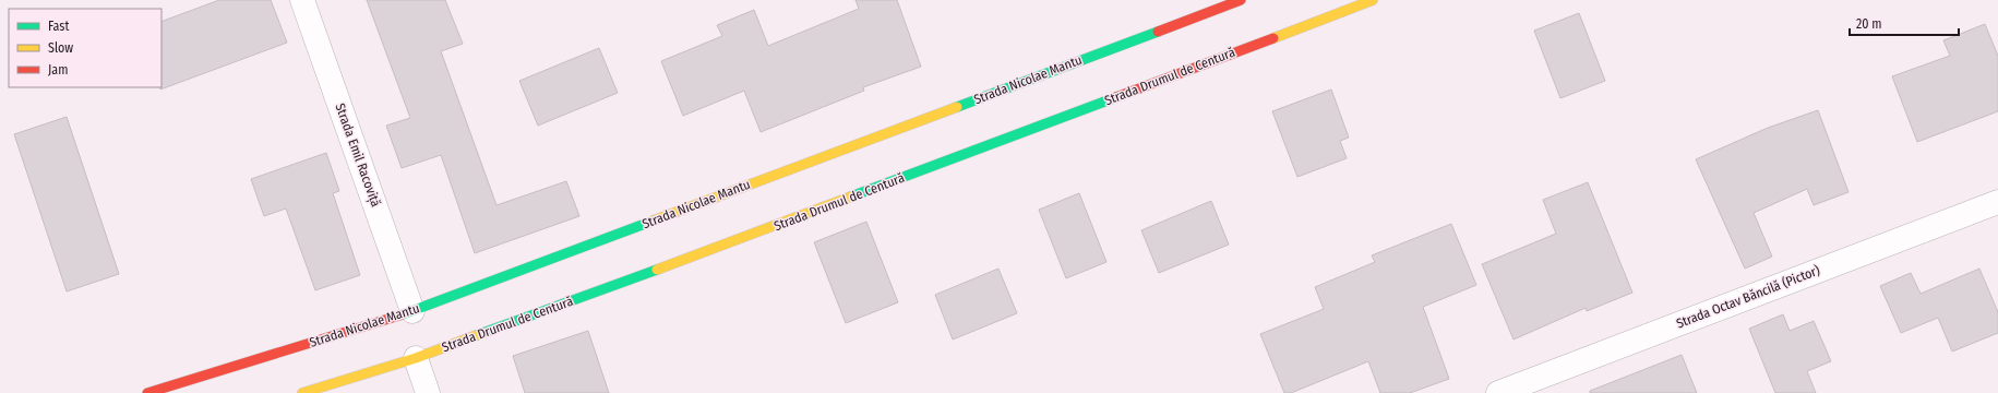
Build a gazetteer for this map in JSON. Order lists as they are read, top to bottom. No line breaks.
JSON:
{"streets":{"highway":["Strada Drumul de Centură","Strada Nicolae Mantu"],"street":["Strada Emil Racoviță","Strada Octav Băncilă (Pictor)"]},"crossings":[["Strada Nicolae Mantu","Strada Emil Racoviță"]],"legend":["Fast","Slow","Jam"],"scale_bar":"20 m"}
